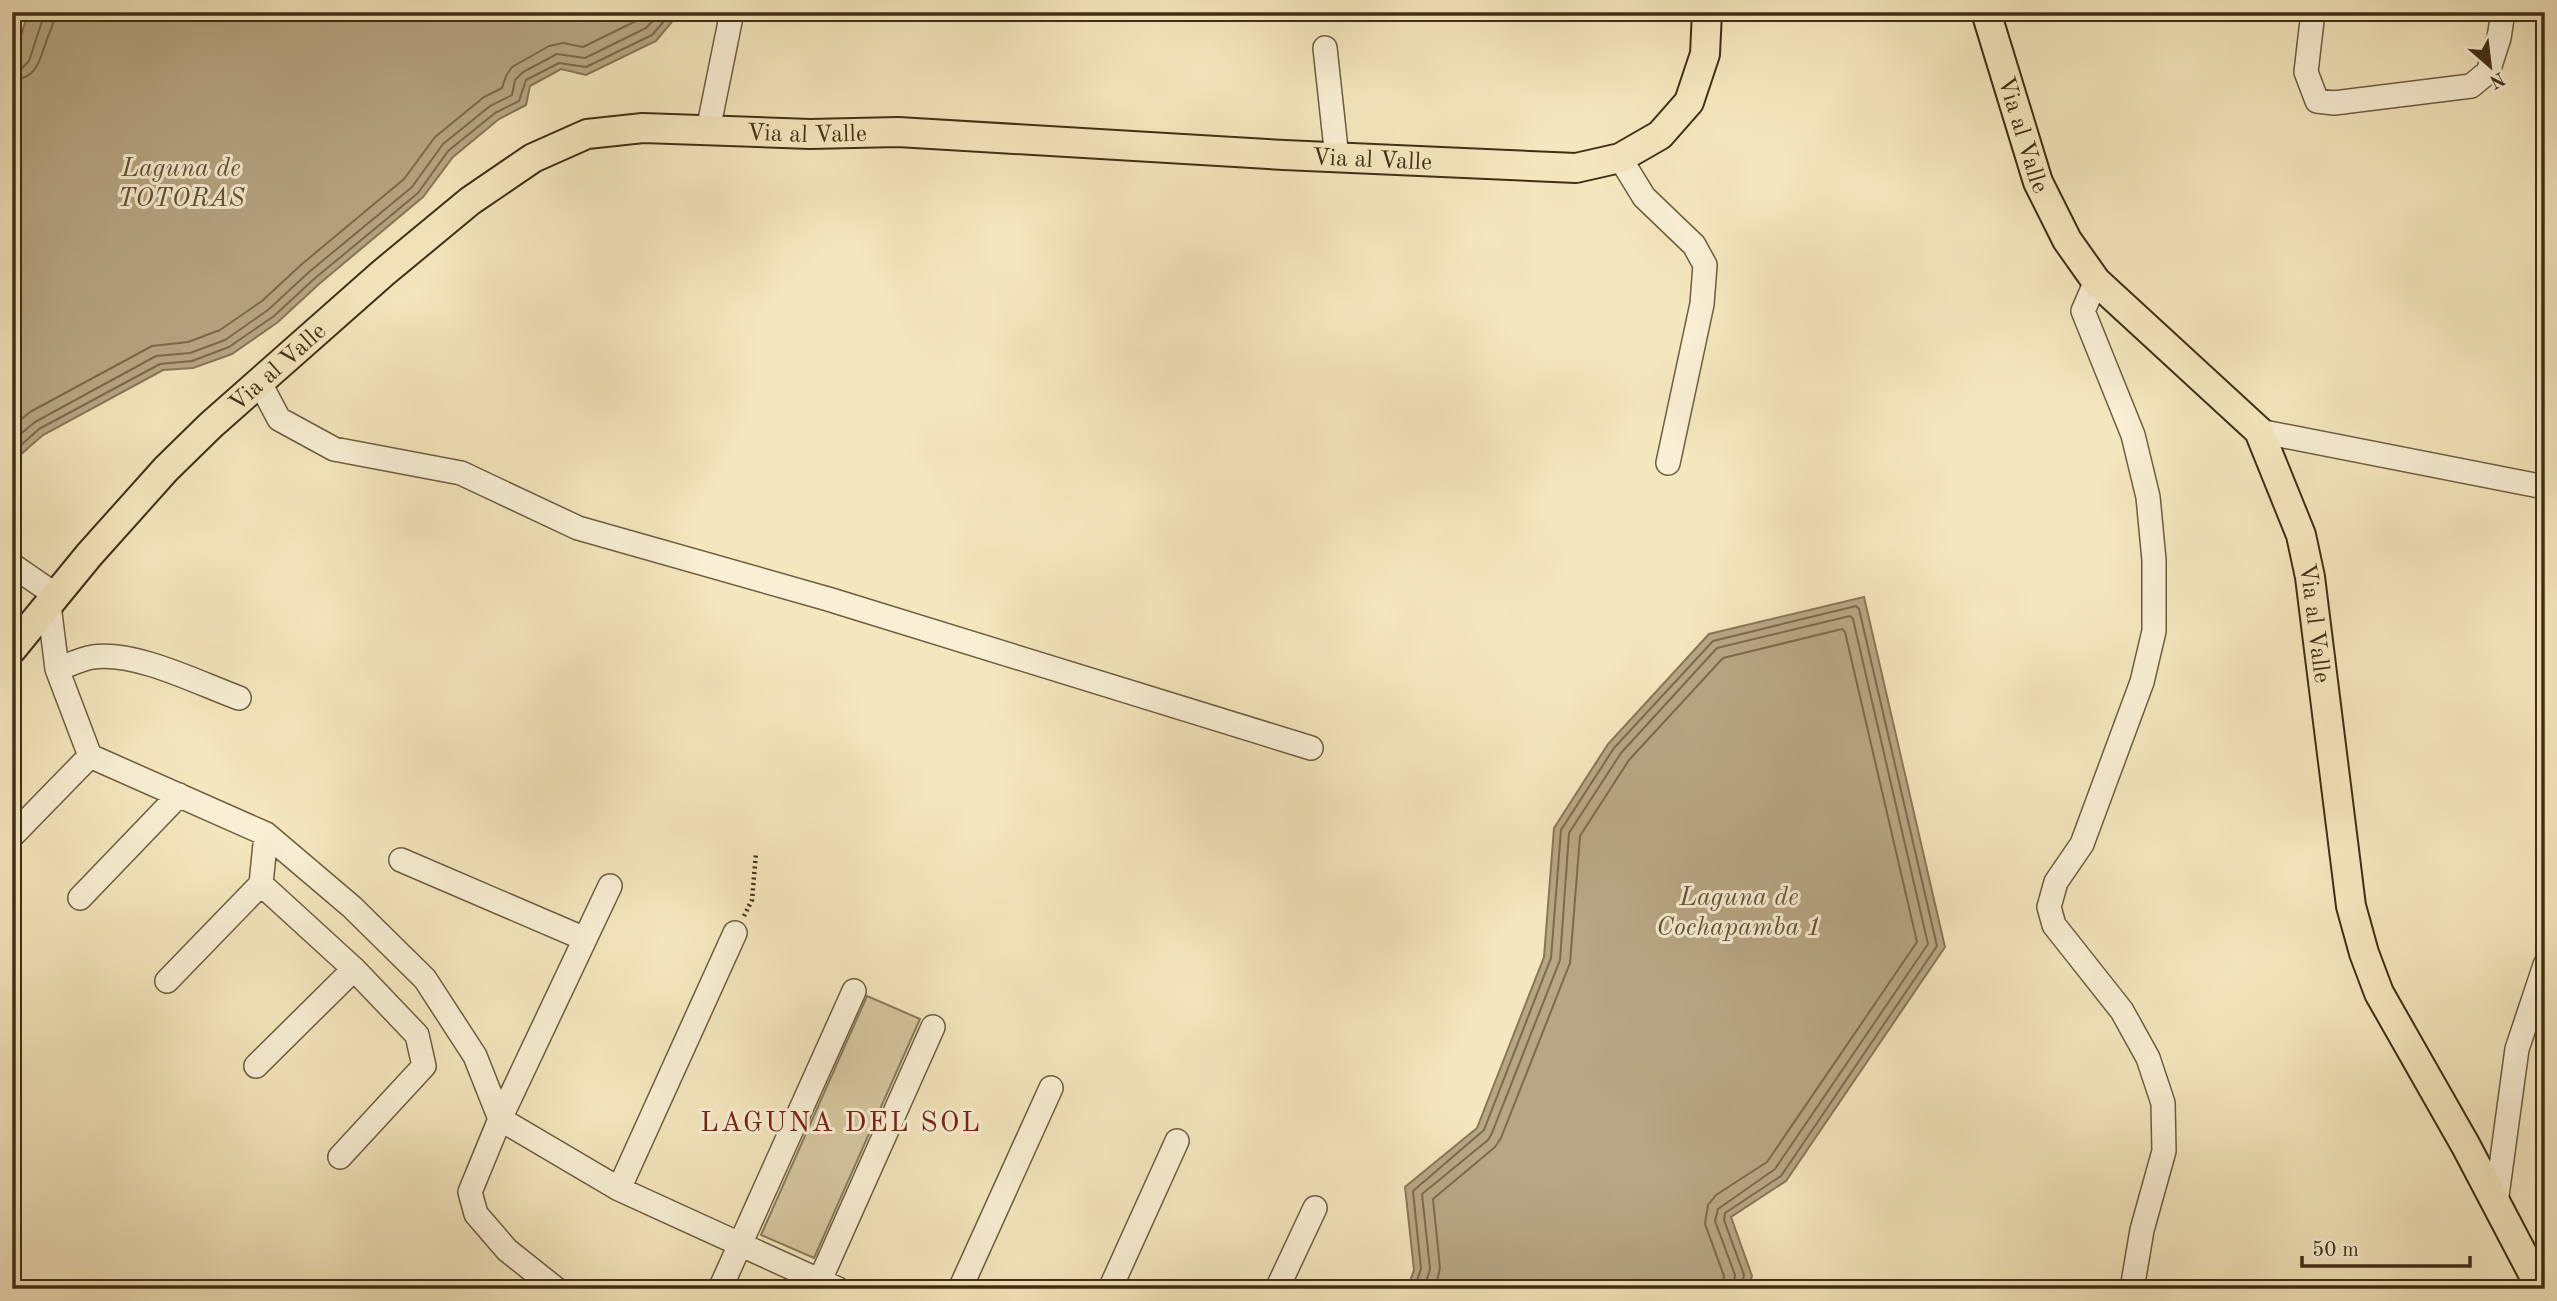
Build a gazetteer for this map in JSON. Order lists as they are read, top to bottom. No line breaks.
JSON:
{"streets":{"main road":["Via al Valle"]},"districts":["LAGUNA DEL SOL"],"water":["Laguna de TOTORAS","Laguna de Cochapamba 1"],"scale_bar":"50 m","north":"bottom right"}
